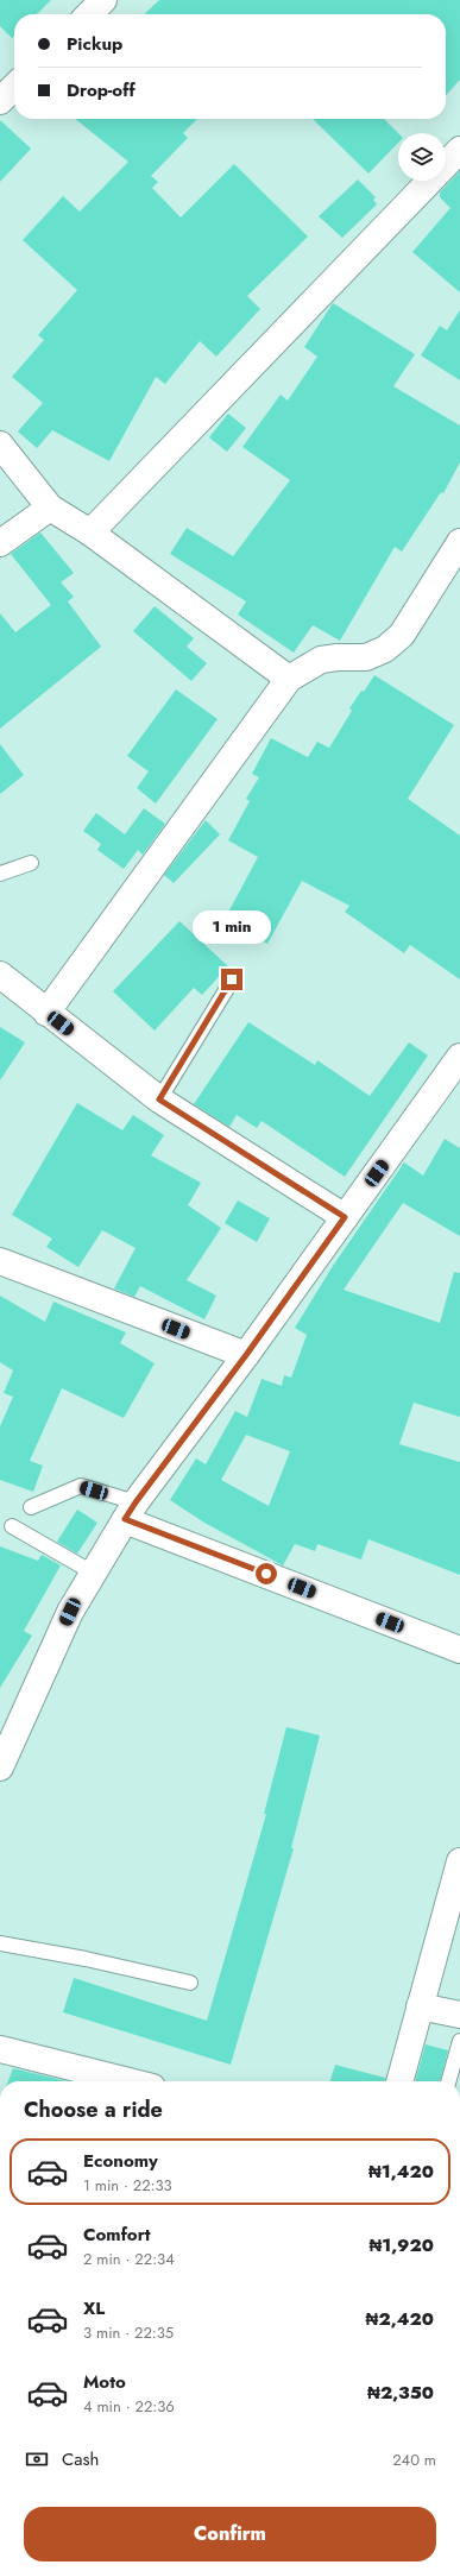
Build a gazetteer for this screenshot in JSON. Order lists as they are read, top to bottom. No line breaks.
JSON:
{"page":{"banner":["Pickup","Drop-off"],"bubble":"1 min","heading":"Choose a ride","list":[{"name":"Economy","note":"1 min · 22:33","value":"₦1,420"},{"name":"Comfort","note":"2 min · 22:34","value":"₦1,920"},{"name":"XL","note":"3 min · 22:35","value":"₦2,420"},{"name":"Moto","note":"4 min · 22:36","value":"₦2,350"}],"pay":["Cash","240 m"],"buttons":"Confirm"}}
